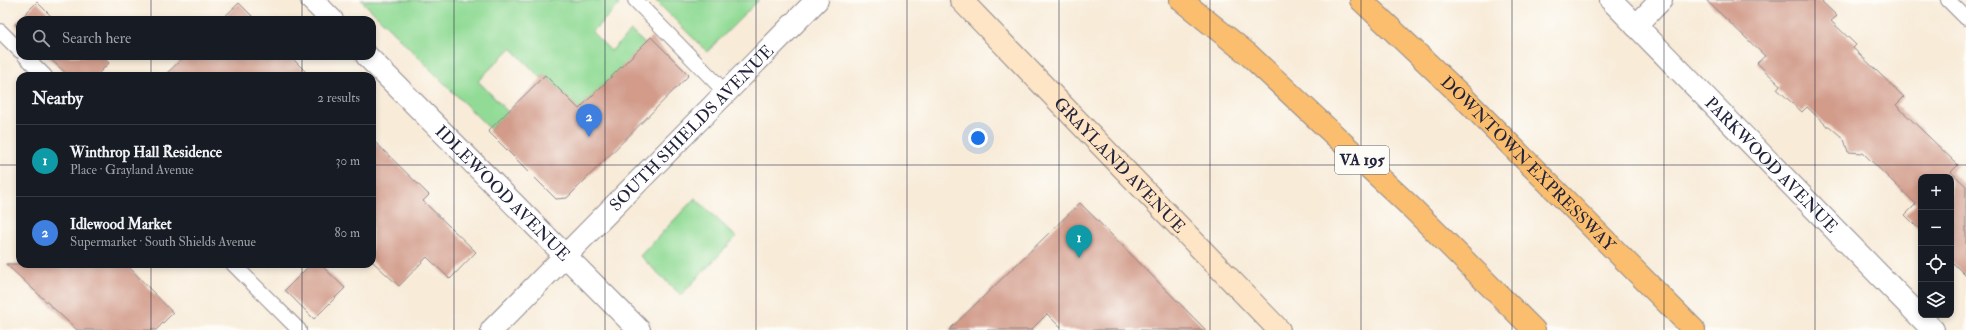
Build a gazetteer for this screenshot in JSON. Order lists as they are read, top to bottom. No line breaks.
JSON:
{"streets":{"highway":["VA 195","DOWNTOWN EXPRESSWAY"],"street":["SOUTH SHIELDS AVENUE","GRAYLAND AVENUE","PARKWOOD AVENUE","IDLEWOOD AVENUE"]},"crossings":[["SOUTH SHIELDS AVENUE","IDLEWOOD AVENUE"]],"page":{"search":"Search here","heading":["Nearby","2 results"],"pins":["2","1"],"list":[{"mark":"1","name":"Winthrop Hall Residence","note":"Place · Grayland Avenue","value":"30 m"},{"mark":"2","name":"Idlewood Market","note":"Supermarket · South Shields Avenue","value":"80 m"}],"map_buttons":["+","−"]}}
